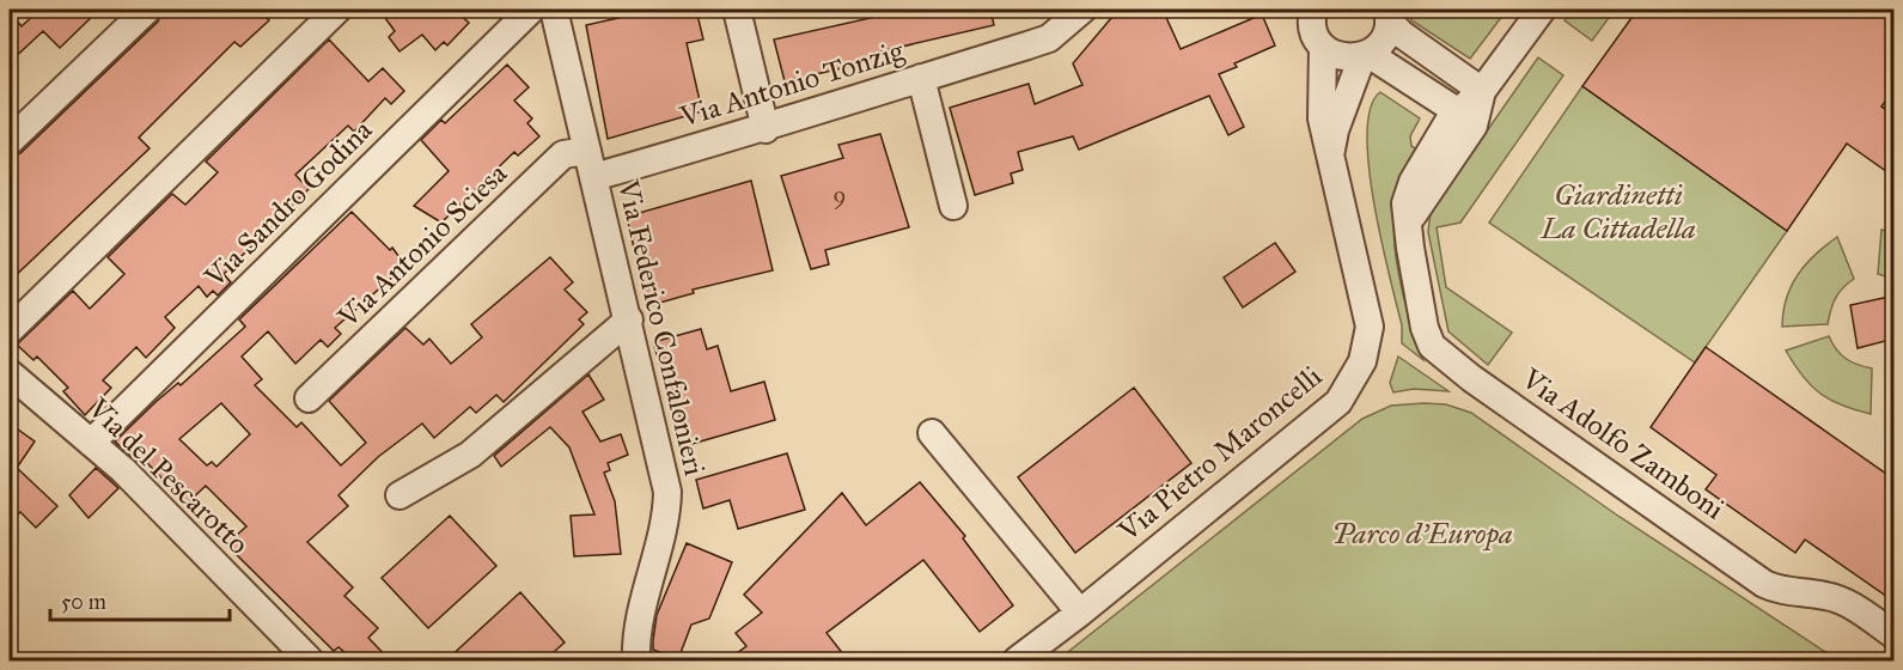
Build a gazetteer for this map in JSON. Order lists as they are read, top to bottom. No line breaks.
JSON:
{"streets":{"street":["Via Antonio Tonzig","Via Sandro Godina","Via Antonio Sciesa","Via Federico Confalonieri","Via Adolfo Zamboni","Via Pietro Maroncelli","Via del Pescarotto"]},"crossings":[["Via Antonio Tonzig","Via Federico Confalonieri"],["Via Sandro Godina","Via del Pescarotto"],["Via Antonio Sciesa","Via Federico Confalonieri"]],"parks":["Giardinetti La Cittadella","Parco d'Europa"],"house_numbers":["9"],"scale_bar":"50 m"}
